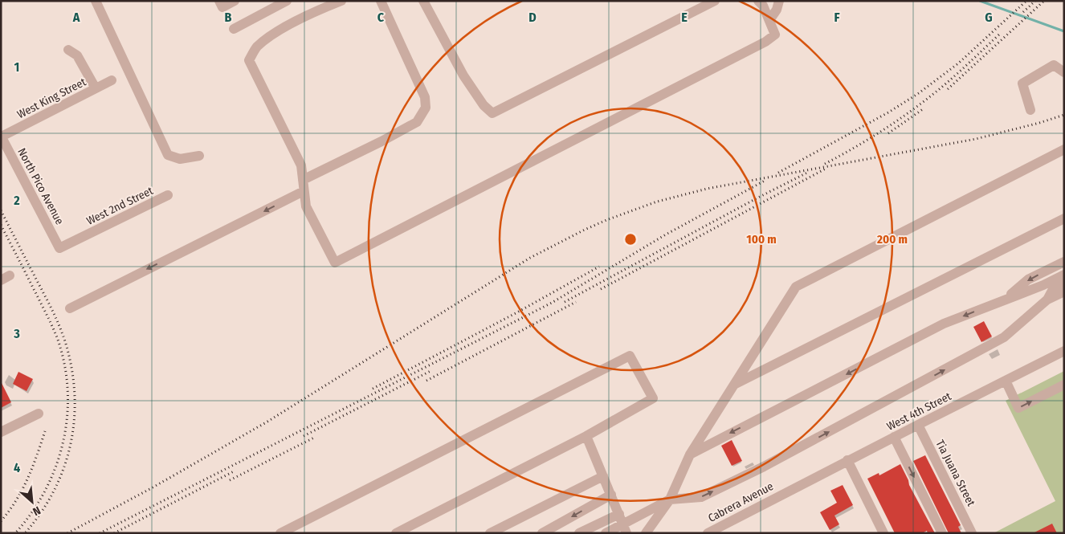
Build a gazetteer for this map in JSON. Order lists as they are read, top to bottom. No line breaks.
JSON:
{"streets":{"street":["West King Street","North Pico Avenue","West 2nd Street","West 4th Street","Tia Juana Street","Cabrera Avenue"]},"crossings":[["West King Street","North Pico Avenue"],["North Pico Avenue","West 2nd Street"],["West 4th Street","Tia Juana Street"],["West 4th Street","Cabrera Avenue"]],"north":"bottom right","grid":{"columns":["A","B","C","D","E","F","G"],"rows":["1","2","3","4"]},"rings":["100 m","200 m"]}
